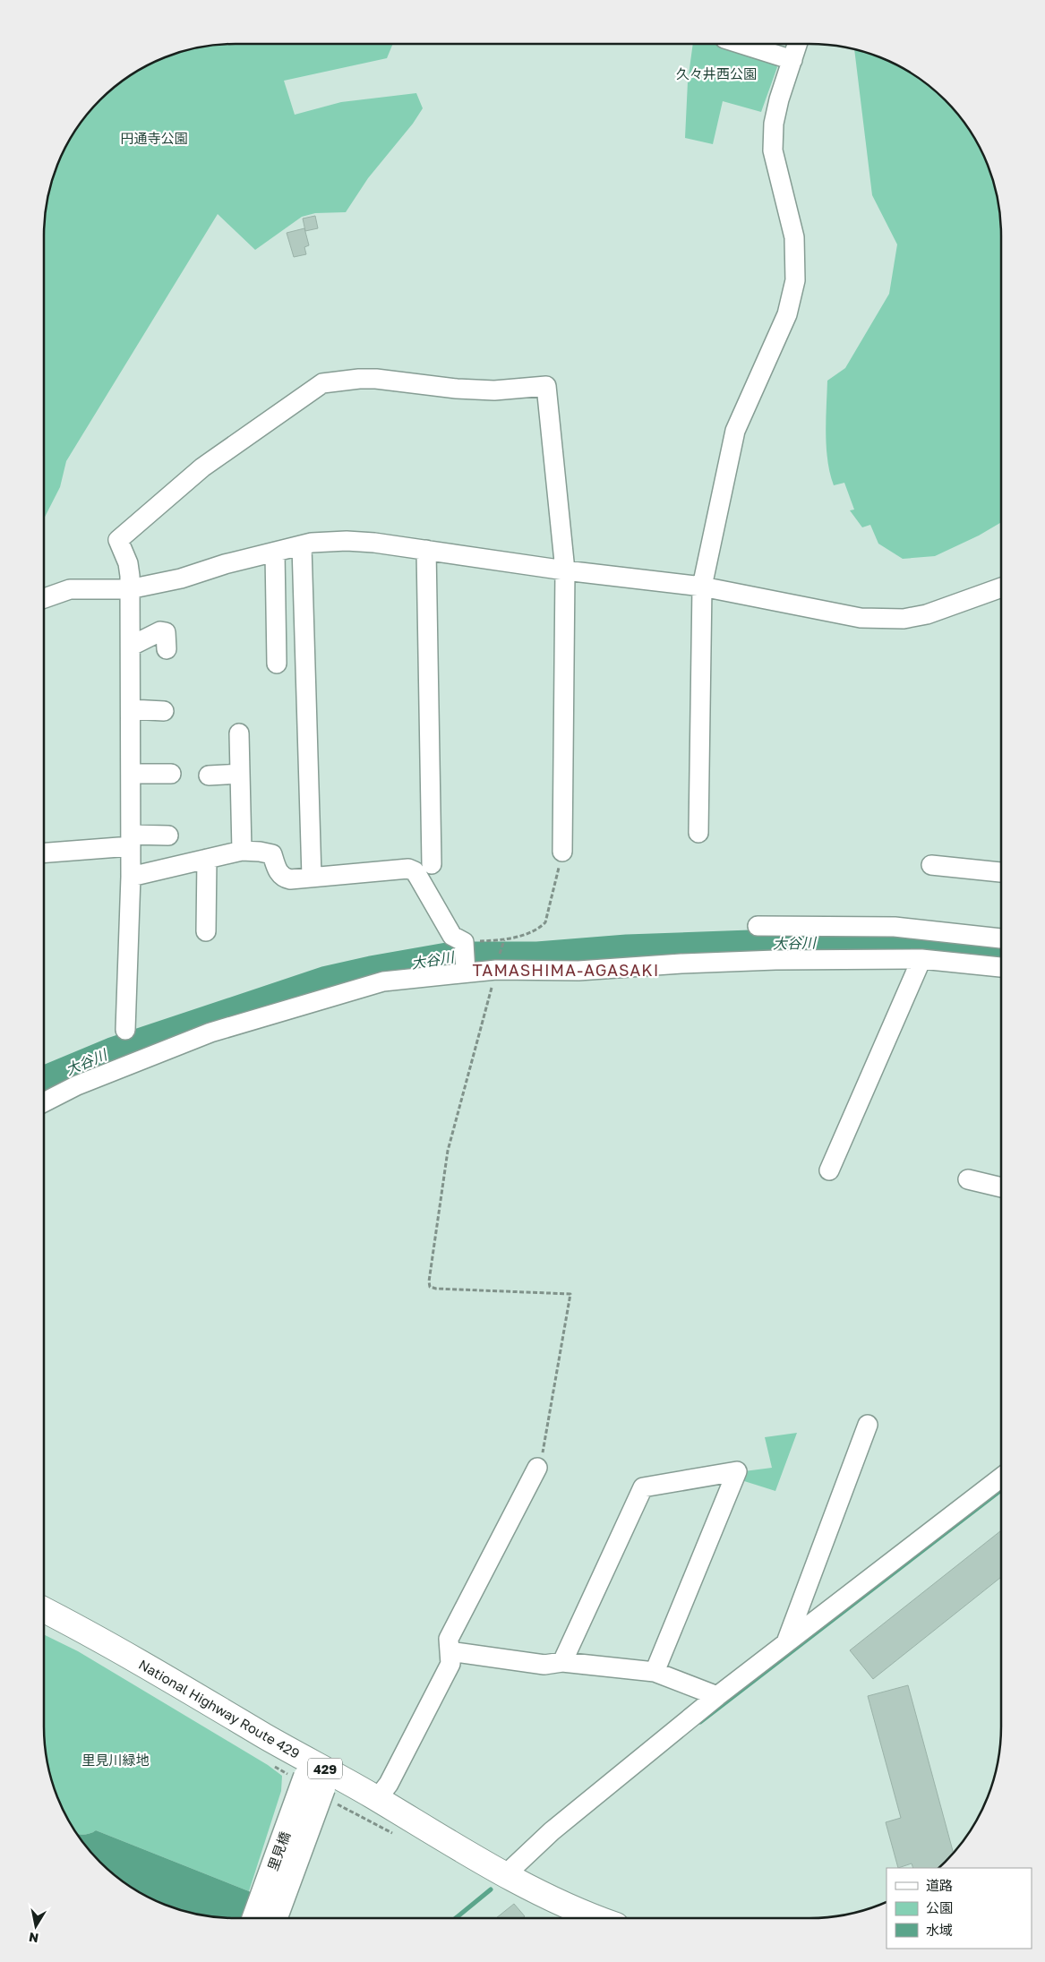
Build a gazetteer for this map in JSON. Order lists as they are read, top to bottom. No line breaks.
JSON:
{"streets":{"highway":["National Highway Route 429","429"],"street":["里見橋"]},"districts":["TAMASHIMA-AGASAKI"],"water":["大谷川"],"parks":["久々井西公園","円通寺公園","里見川緑地"],"legend":["道路","公園","水域"],"north":"bottom"}
